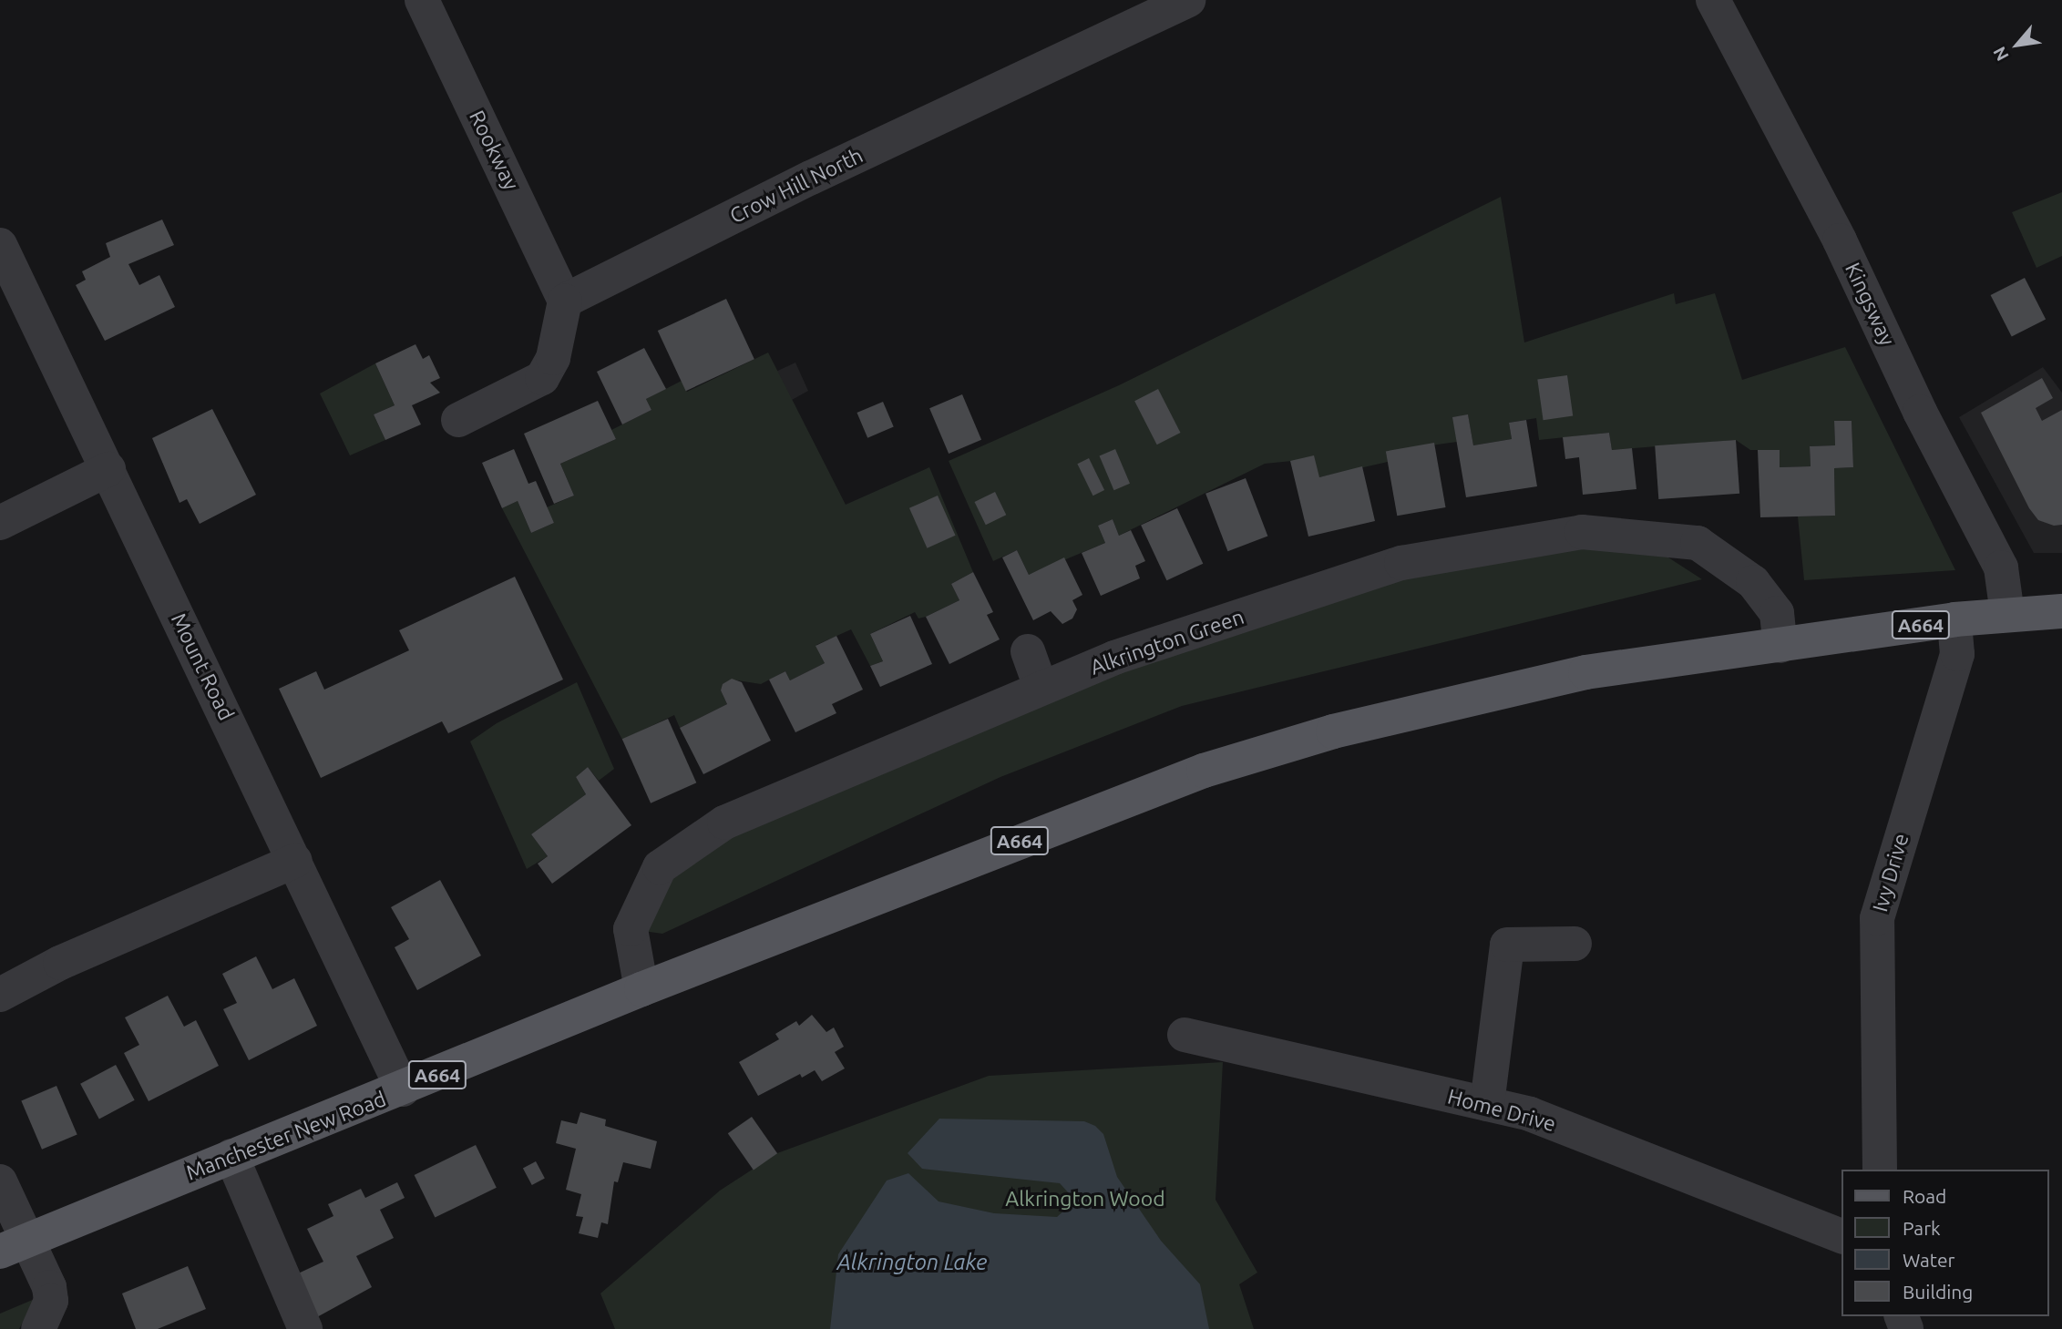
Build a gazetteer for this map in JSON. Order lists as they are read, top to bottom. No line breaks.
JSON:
{"streets":{"main road":["A664","Manchester New Road"],"street":["Rookway","Crow Hill North","Kingsway","Alkrington Green","Mount Road","Ivy Drive","Home Drive"]},"crossings":[["Rookway","Crow Hill North"],["Kingsway","A664"],["A664","Alkrington Green"],["A664","Ivy Drive"],["A664","Manchester New Road"],["Alkrington Green","Manchester New Road"],["Mount Road","Manchester New Road"]],"water":["Alkrington Lake"],"parks":["Alkrington Wood"],"legend":["Road","Park","Water","Building"],"north":"bottom left"}
